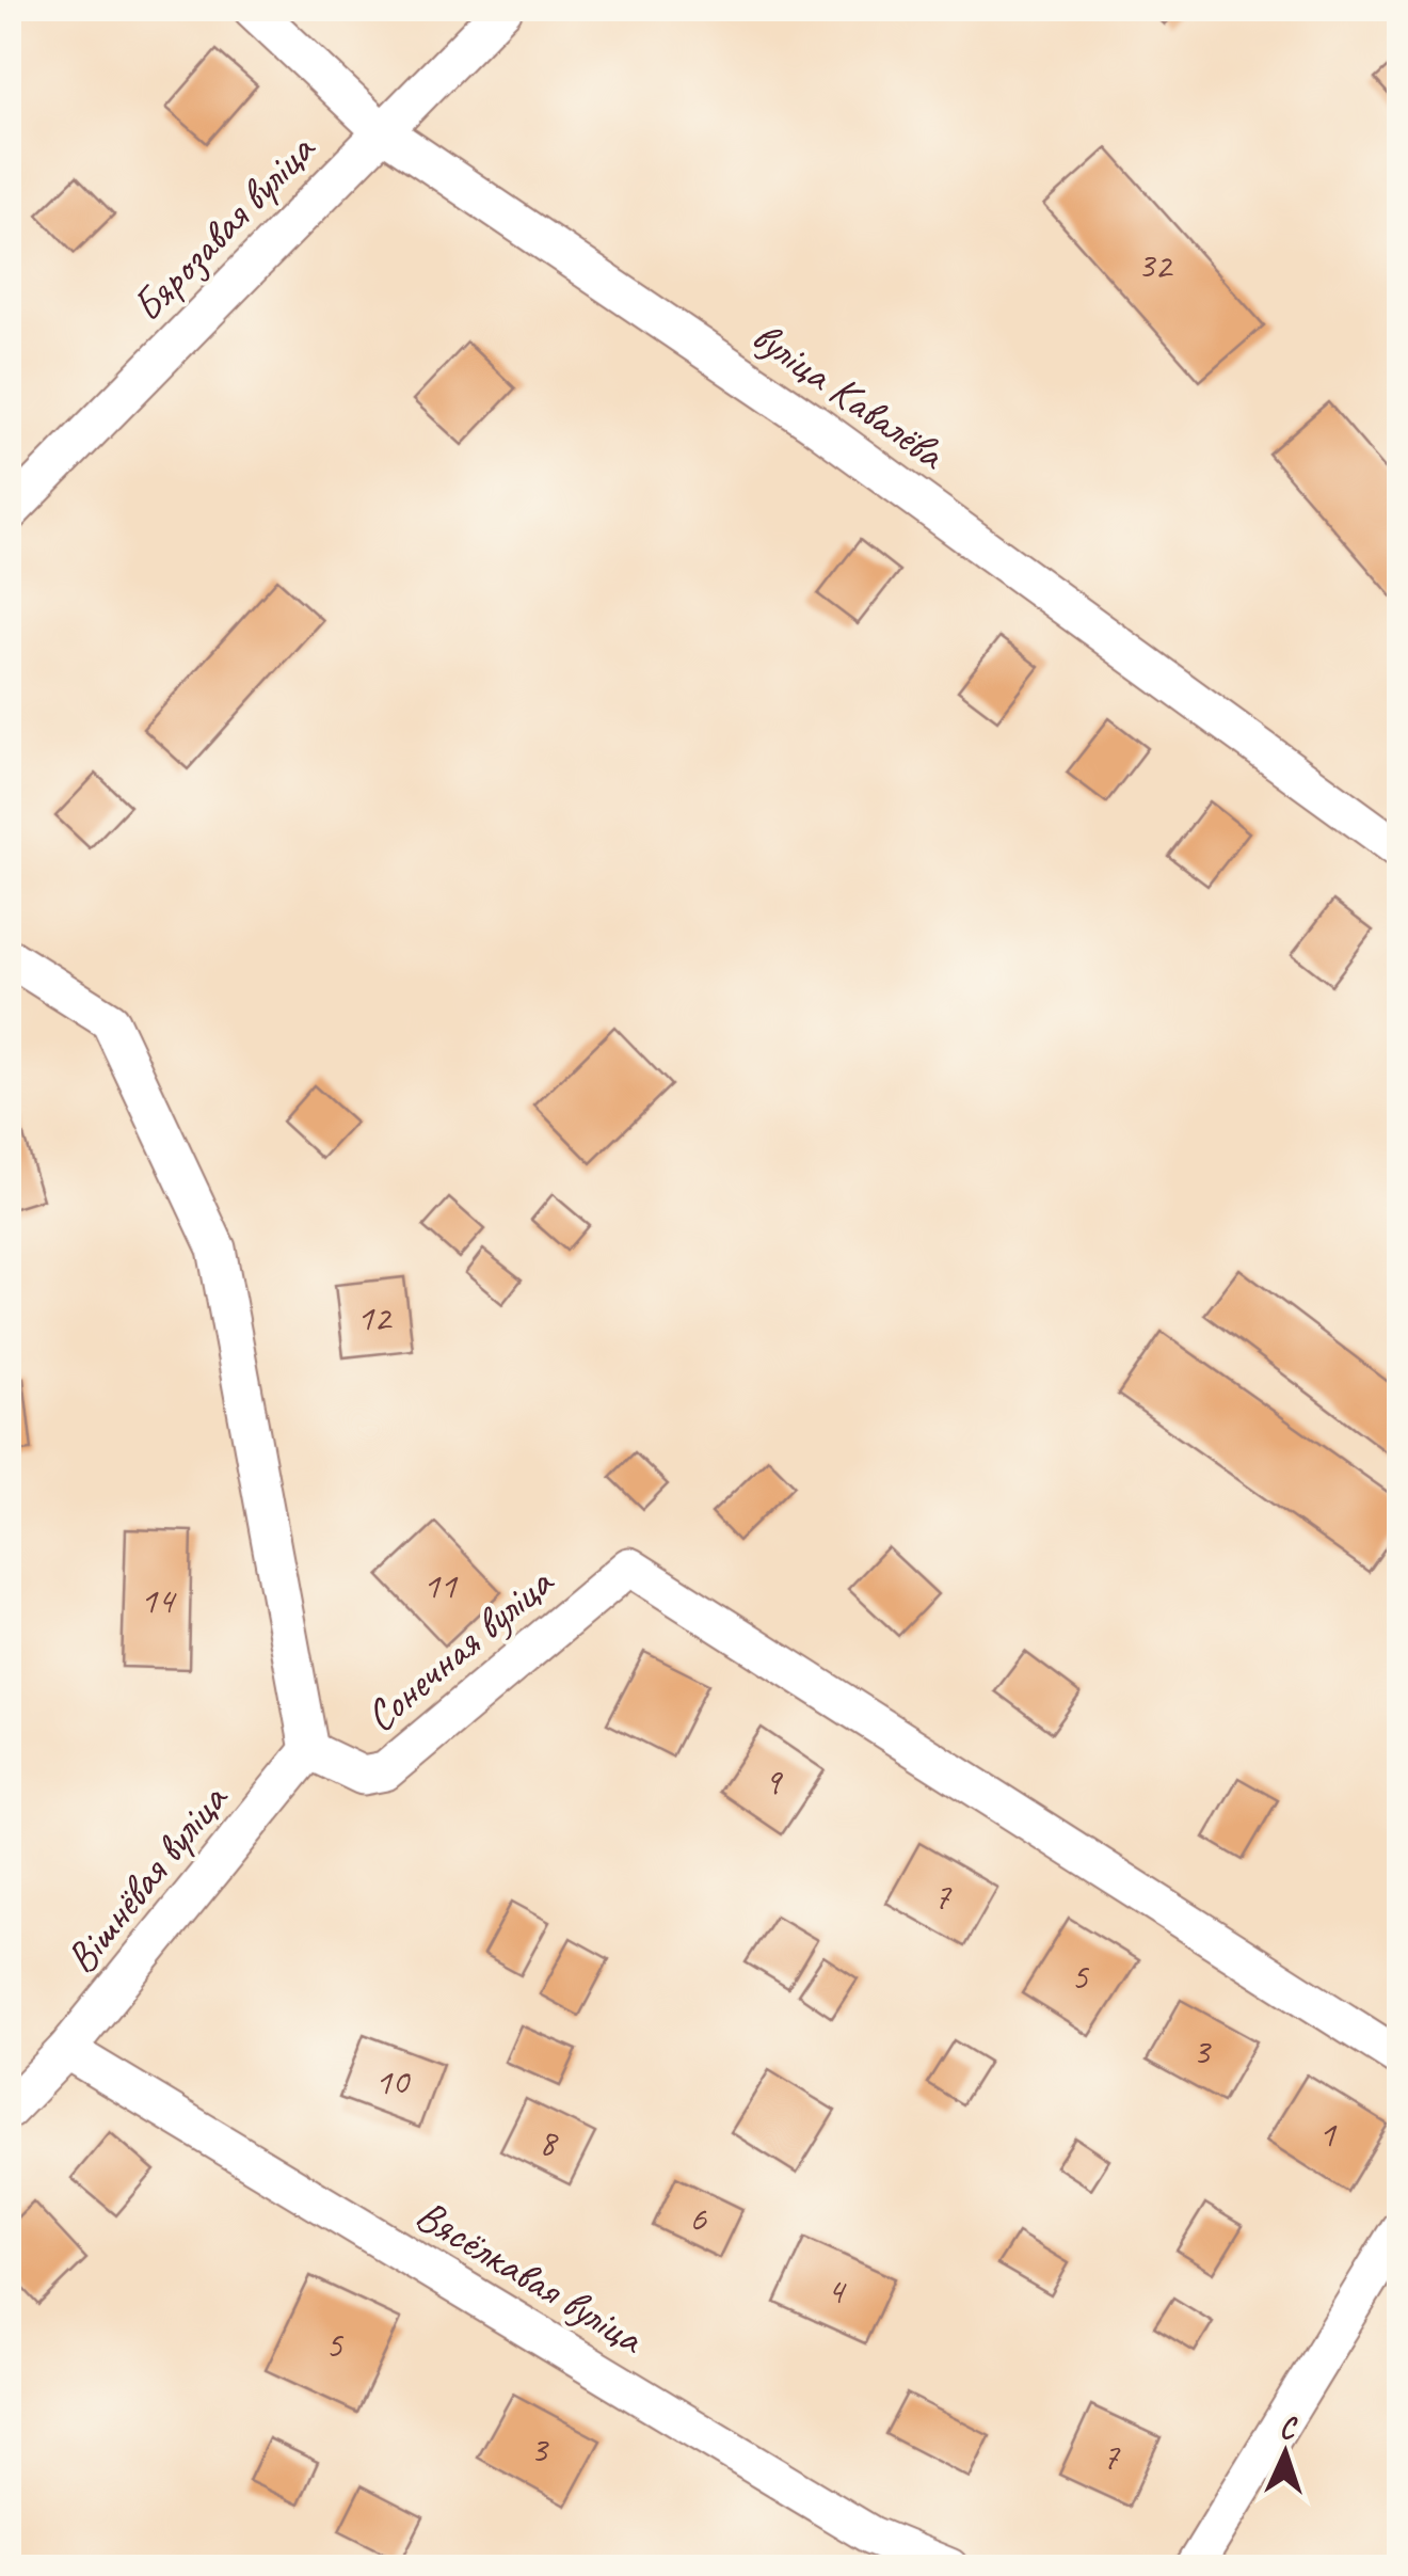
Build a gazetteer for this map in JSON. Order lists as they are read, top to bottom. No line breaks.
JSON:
{"streets":{"street":["Бярозавая вуліца","вуліца Кавалёва","Сонечная вуліца","Вішнёвая вуліца","Вясёлкавая вуліца"]},"crossings":[["Бярозавая вуліца","вуліца Кавалёва"],["Сонечная вуліца","Вішнёвая вуліца"],["Вішнёвая вуліца","Вясёлкавая вуліца"]],"house_numbers":["32","12","11","14","9","7","5","3","10","1","8","6","4","5","3","7"],"north":"top"}
